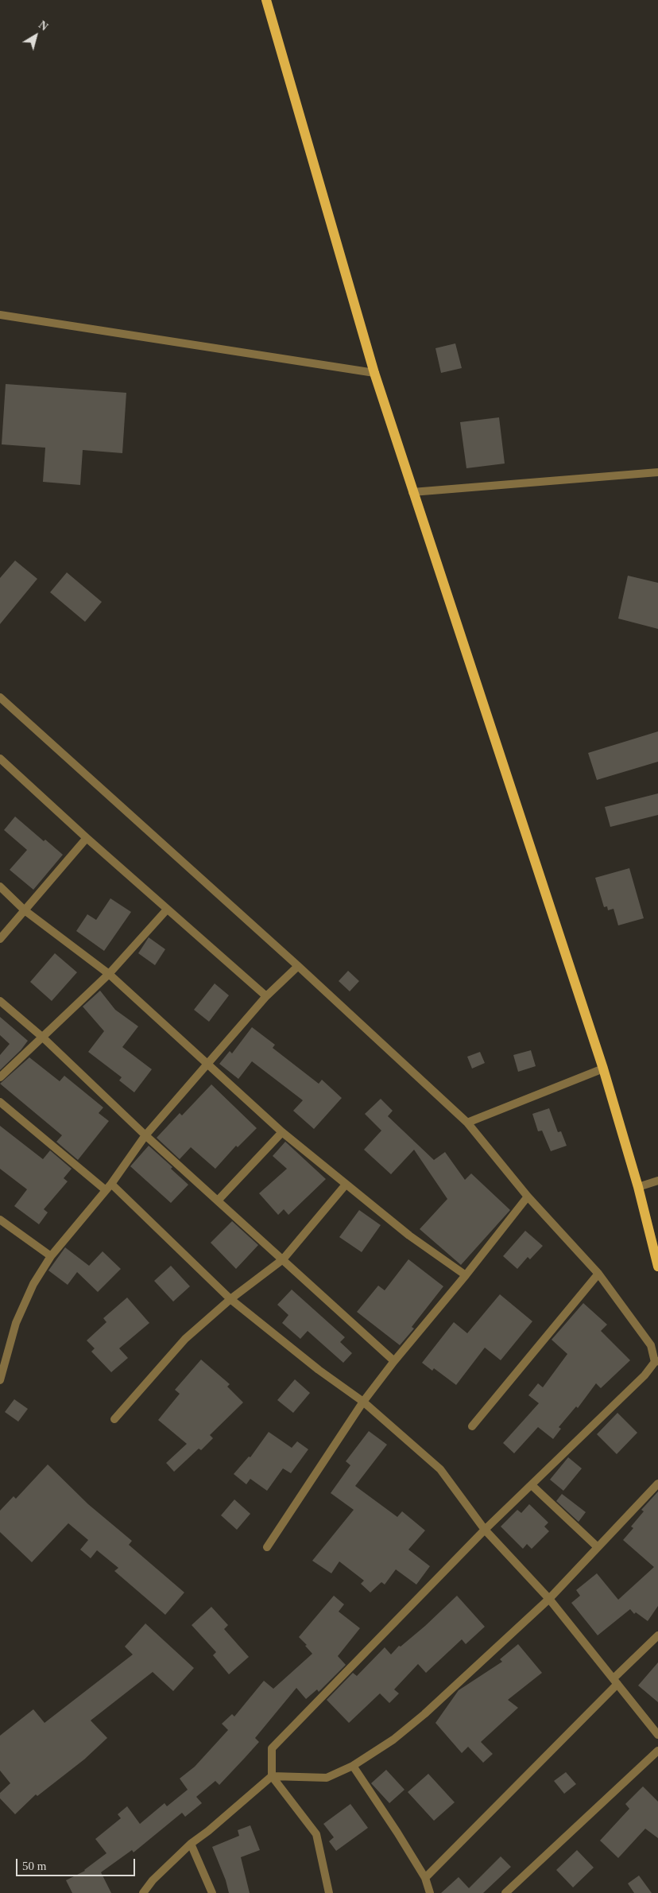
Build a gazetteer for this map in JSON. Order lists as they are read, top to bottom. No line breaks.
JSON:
{"scale_bar":"50 m","north":"top right"}
